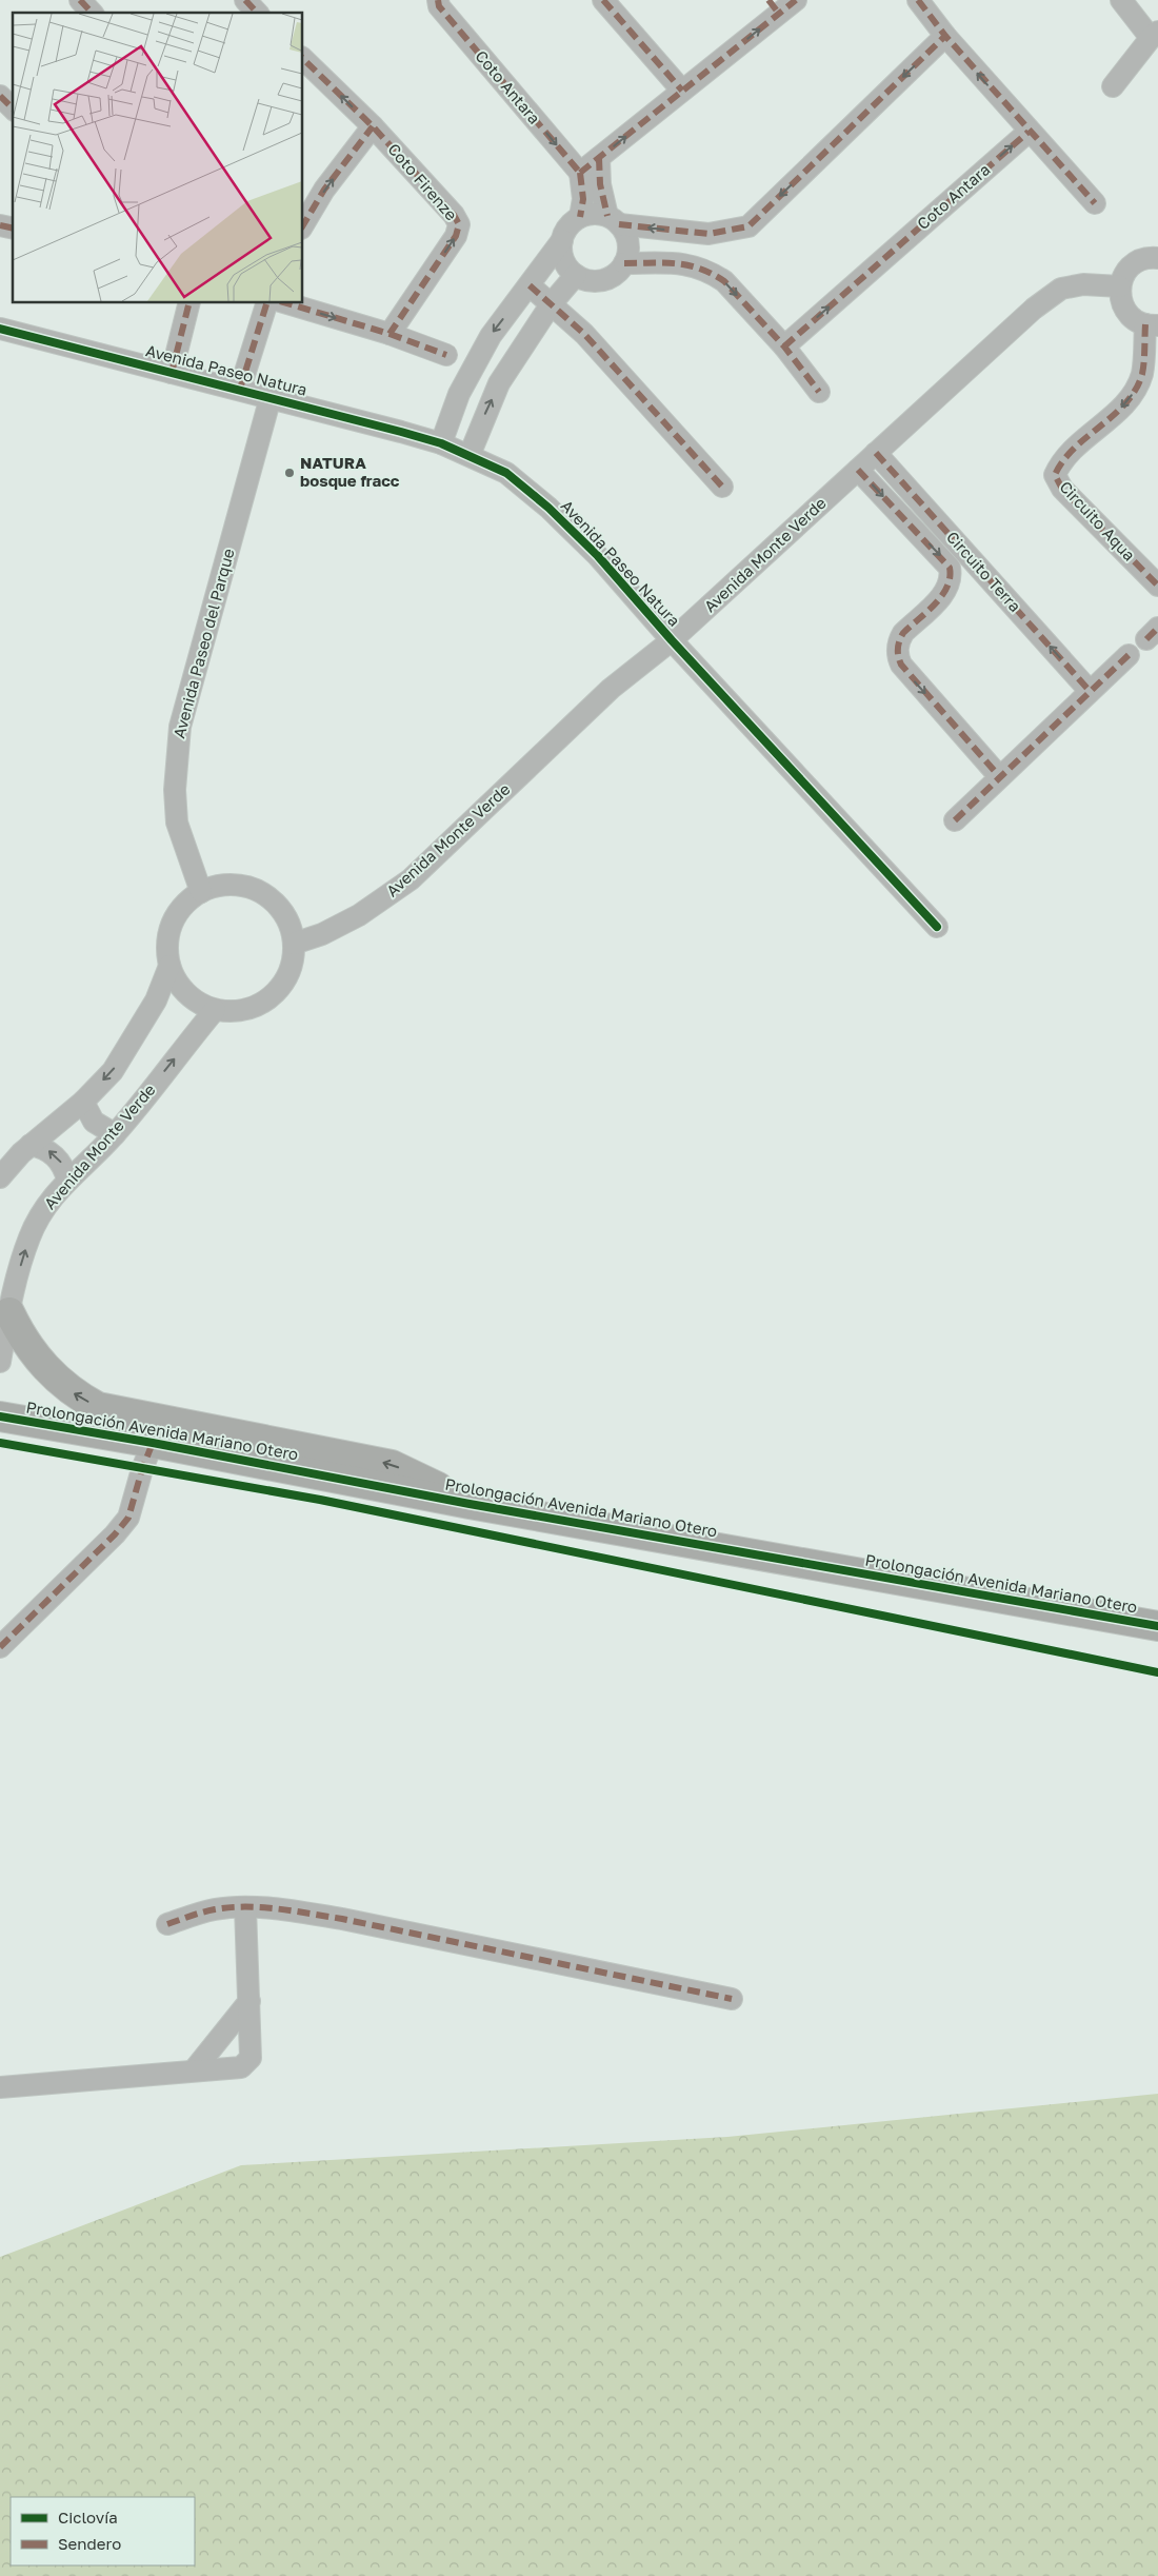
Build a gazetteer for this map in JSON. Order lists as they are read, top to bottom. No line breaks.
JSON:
{"streets":{"street":["Coto Antara","Coto Firenze","Avenida Paseo Natura","Circuito Aqua","Avenida Monte Verde","Circuito Terra","Avenida Paseo del Parque","Prolongación Avenida Mariano Otero"]},"crossings":[["Avenida Paseo Natura","Avenida Monte Verde"],["Avenida Paseo Natura","Avenida Paseo del Parque"],["Avenida Monte Verde","Circuito Terra"],["Avenida Monte Verde","Avenida Paseo del Parque"]],"one_way":["Circuito Terra"],"places":["NATURA bosque fracc"],"legend":["Ciclovía","Sendero"]}
